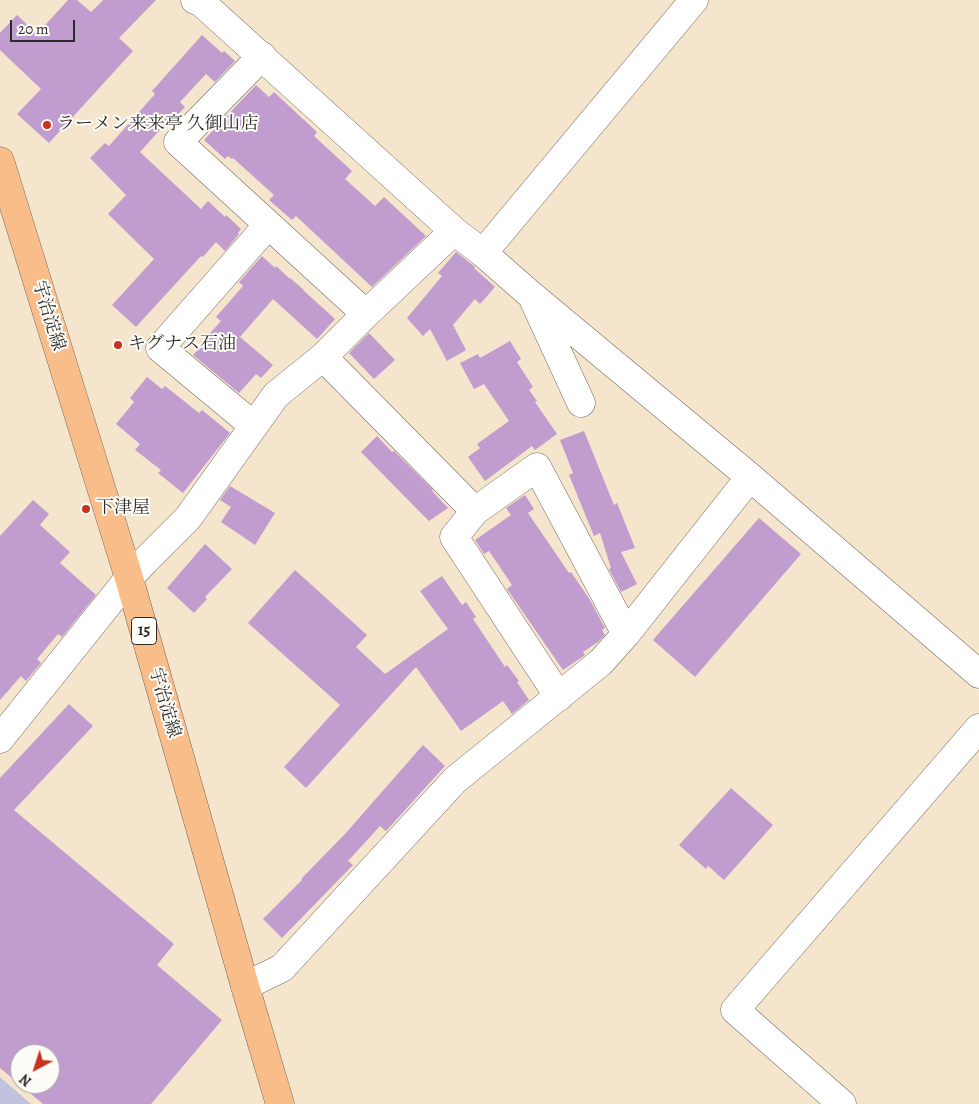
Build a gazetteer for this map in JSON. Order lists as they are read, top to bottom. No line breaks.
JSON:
{"streets":{"main road":["宇治淀線","15"]},"places":["ラーメン来来亭 久御山店","キグナス石油","下津屋"],"scale_bar":"20 m","north":"bottom left"}
